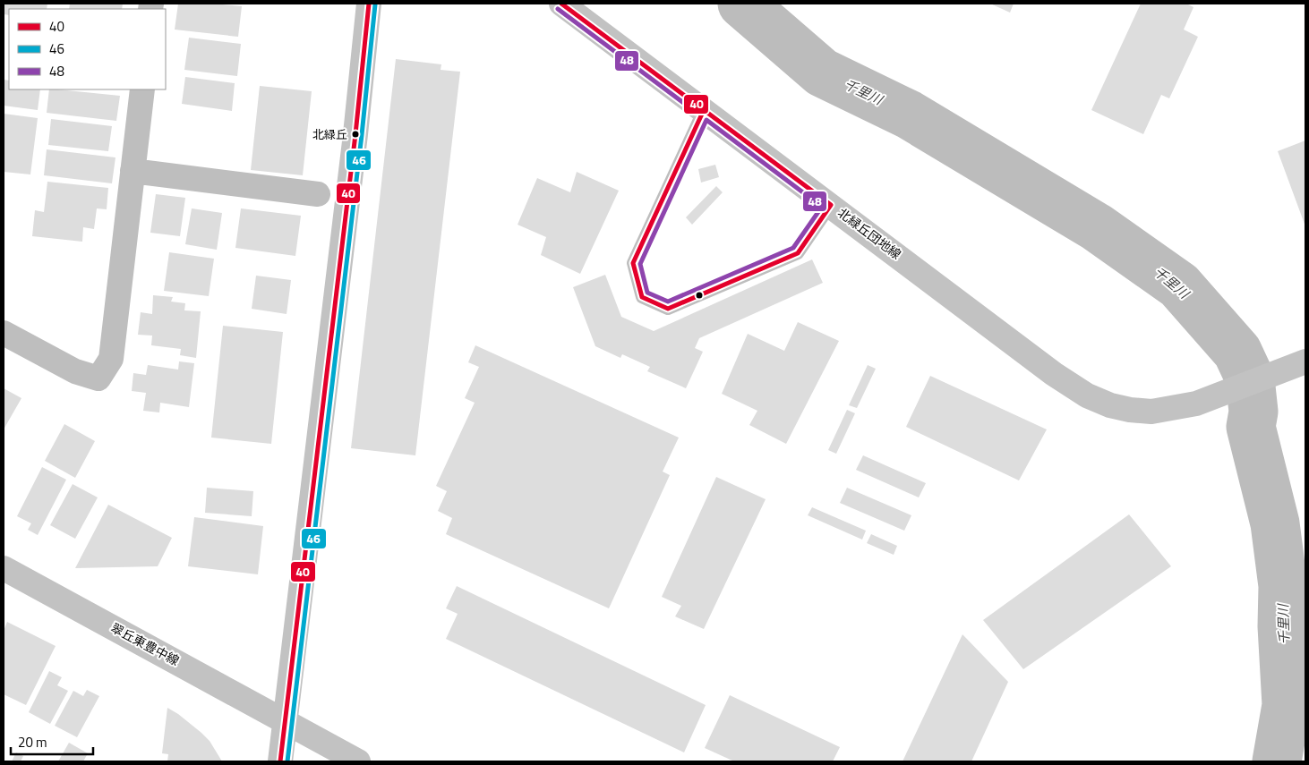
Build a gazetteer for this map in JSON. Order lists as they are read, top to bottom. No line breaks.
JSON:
{"streets":{"street":["北緑丘団地線","翠丘東豊中線"]},"water":["千里川"],"places":["北緑丘"],"lines":["transit line 40","transit line 46","transit line 48"],"legend":["40","46","48"],"scale_bar":"20 m"}
